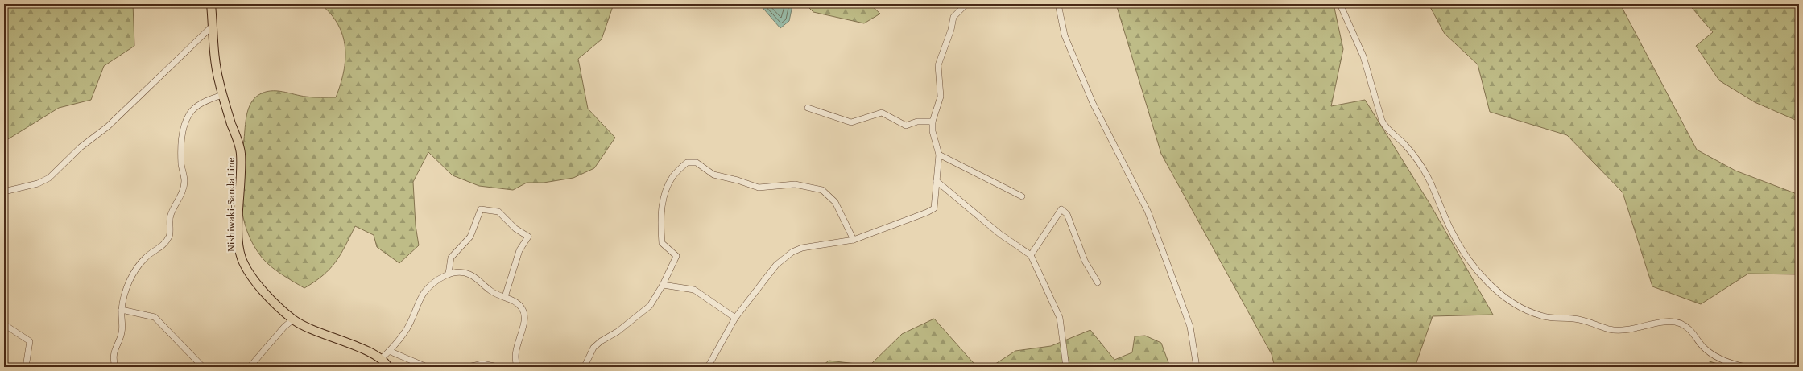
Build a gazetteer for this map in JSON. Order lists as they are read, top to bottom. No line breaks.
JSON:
{"streets":{"main road":["Nishiwaki-Sanda Line"]}}
